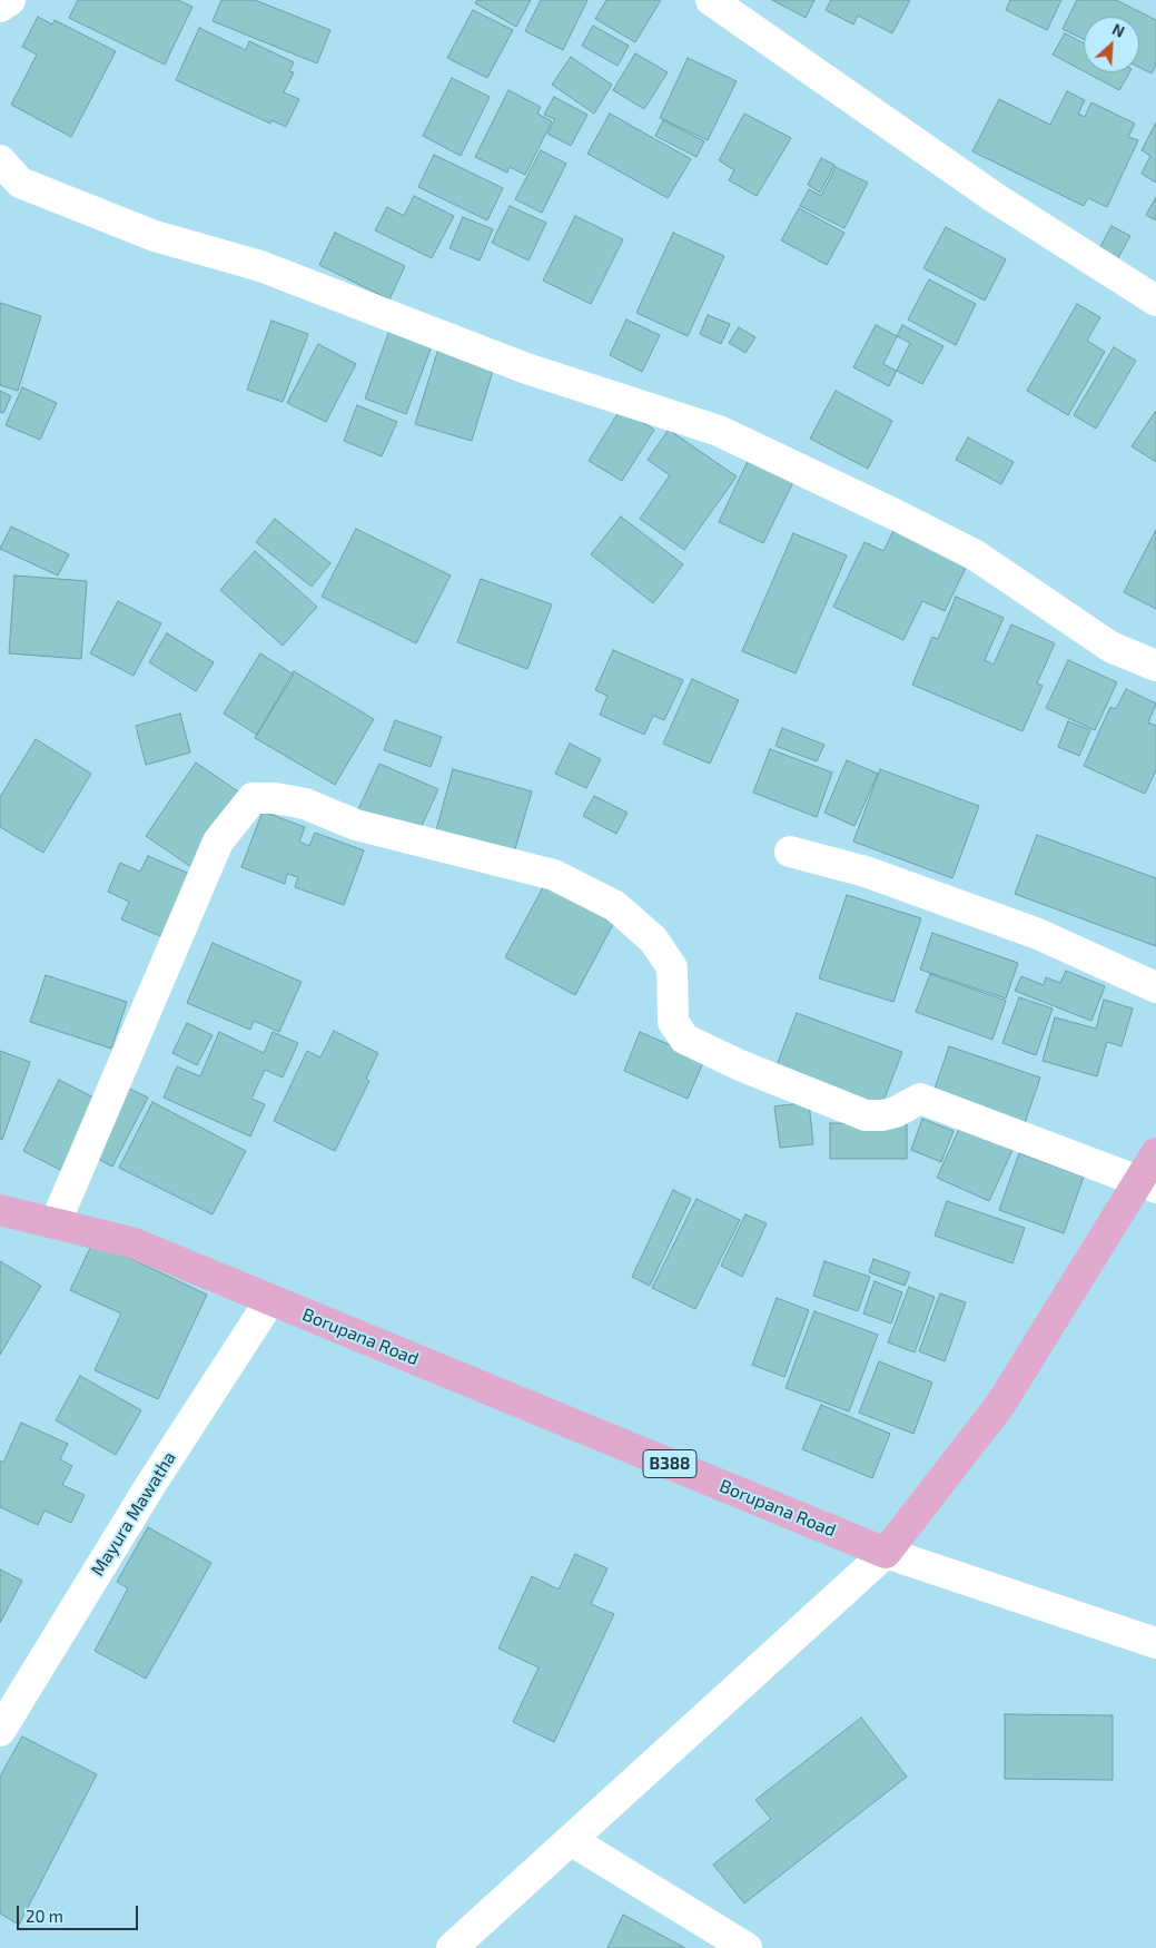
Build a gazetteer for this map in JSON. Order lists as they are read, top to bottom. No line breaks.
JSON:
{"streets":{"main road":["Borupana Road","B388"],"street":["Mayura Mawatha"]},"crossings":[["Borupana Road","Mayura Mawatha"]],"scale_bar":"20 m","north":"top right"}
